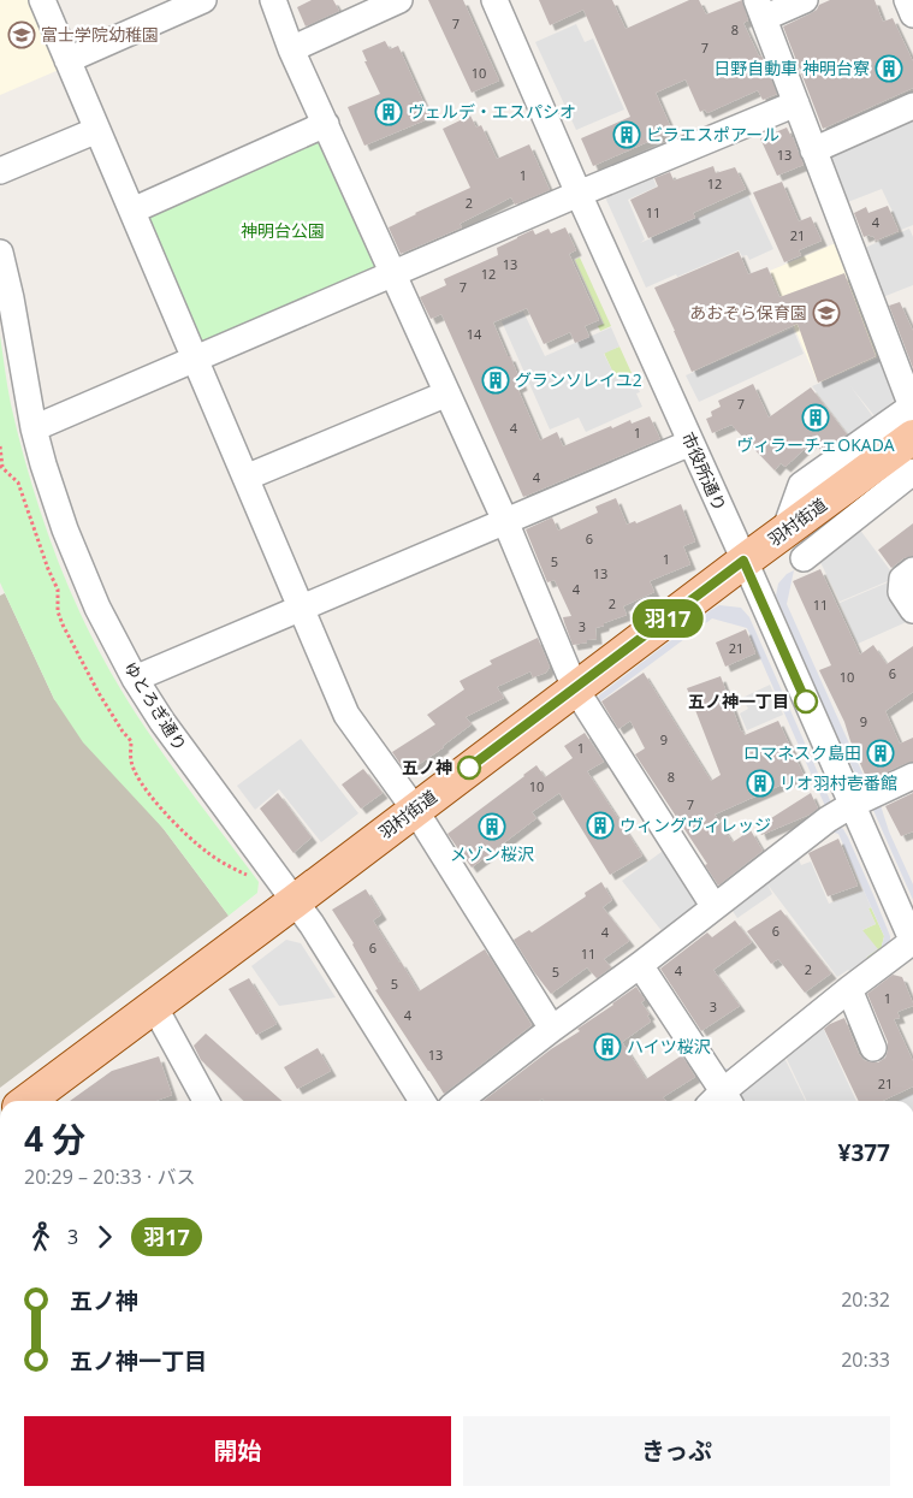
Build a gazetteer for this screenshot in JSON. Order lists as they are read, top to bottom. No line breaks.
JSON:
{"streets":{"main road":["羽村街道"],"street":["市役所通り","ゆとろぎ通り"]},"crossings":[["市役所通り","羽村街道"],["羽村街道","ゆとろぎ通り"]],"parks":["神明台公園"],"places":{"school or university":["富士学院幼稚園","あおぞら保育園"],"building":["日野自動車 神明台寮","ヴェルデ・エスパシオ","ビラエスポアール","グランソレイユ2","ヴィラーチェOKADA","ロマネスク島田","リオ羽村壱番館","ウィングヴィレッジ","メゾン桜沢","ハイツ桜沢"],"other":["五ノ神一丁目","五ノ神"]},"lines":["bus line 羽17"],"house_numbers":["7","8","7","10","13","1","12","2","11","4","21","13","12","7","14","7","4","1","4","6","1","5","13","4","2","11","3","21","6","10","9","9","1","8","10","7","6","4","6","11","2","4","5","5","1","3","4","13","21"],"page":{"on_map":"羽17","heading":["4 分","20:29 – 20:33 · バス","¥377"],"legs":["3","羽17"],"list":[{"name":"五ノ神","value":"20:32"},{"name":"五ノ神一丁目","value":"20:33"}],"buttons":["開始","きっぷ"]}}
